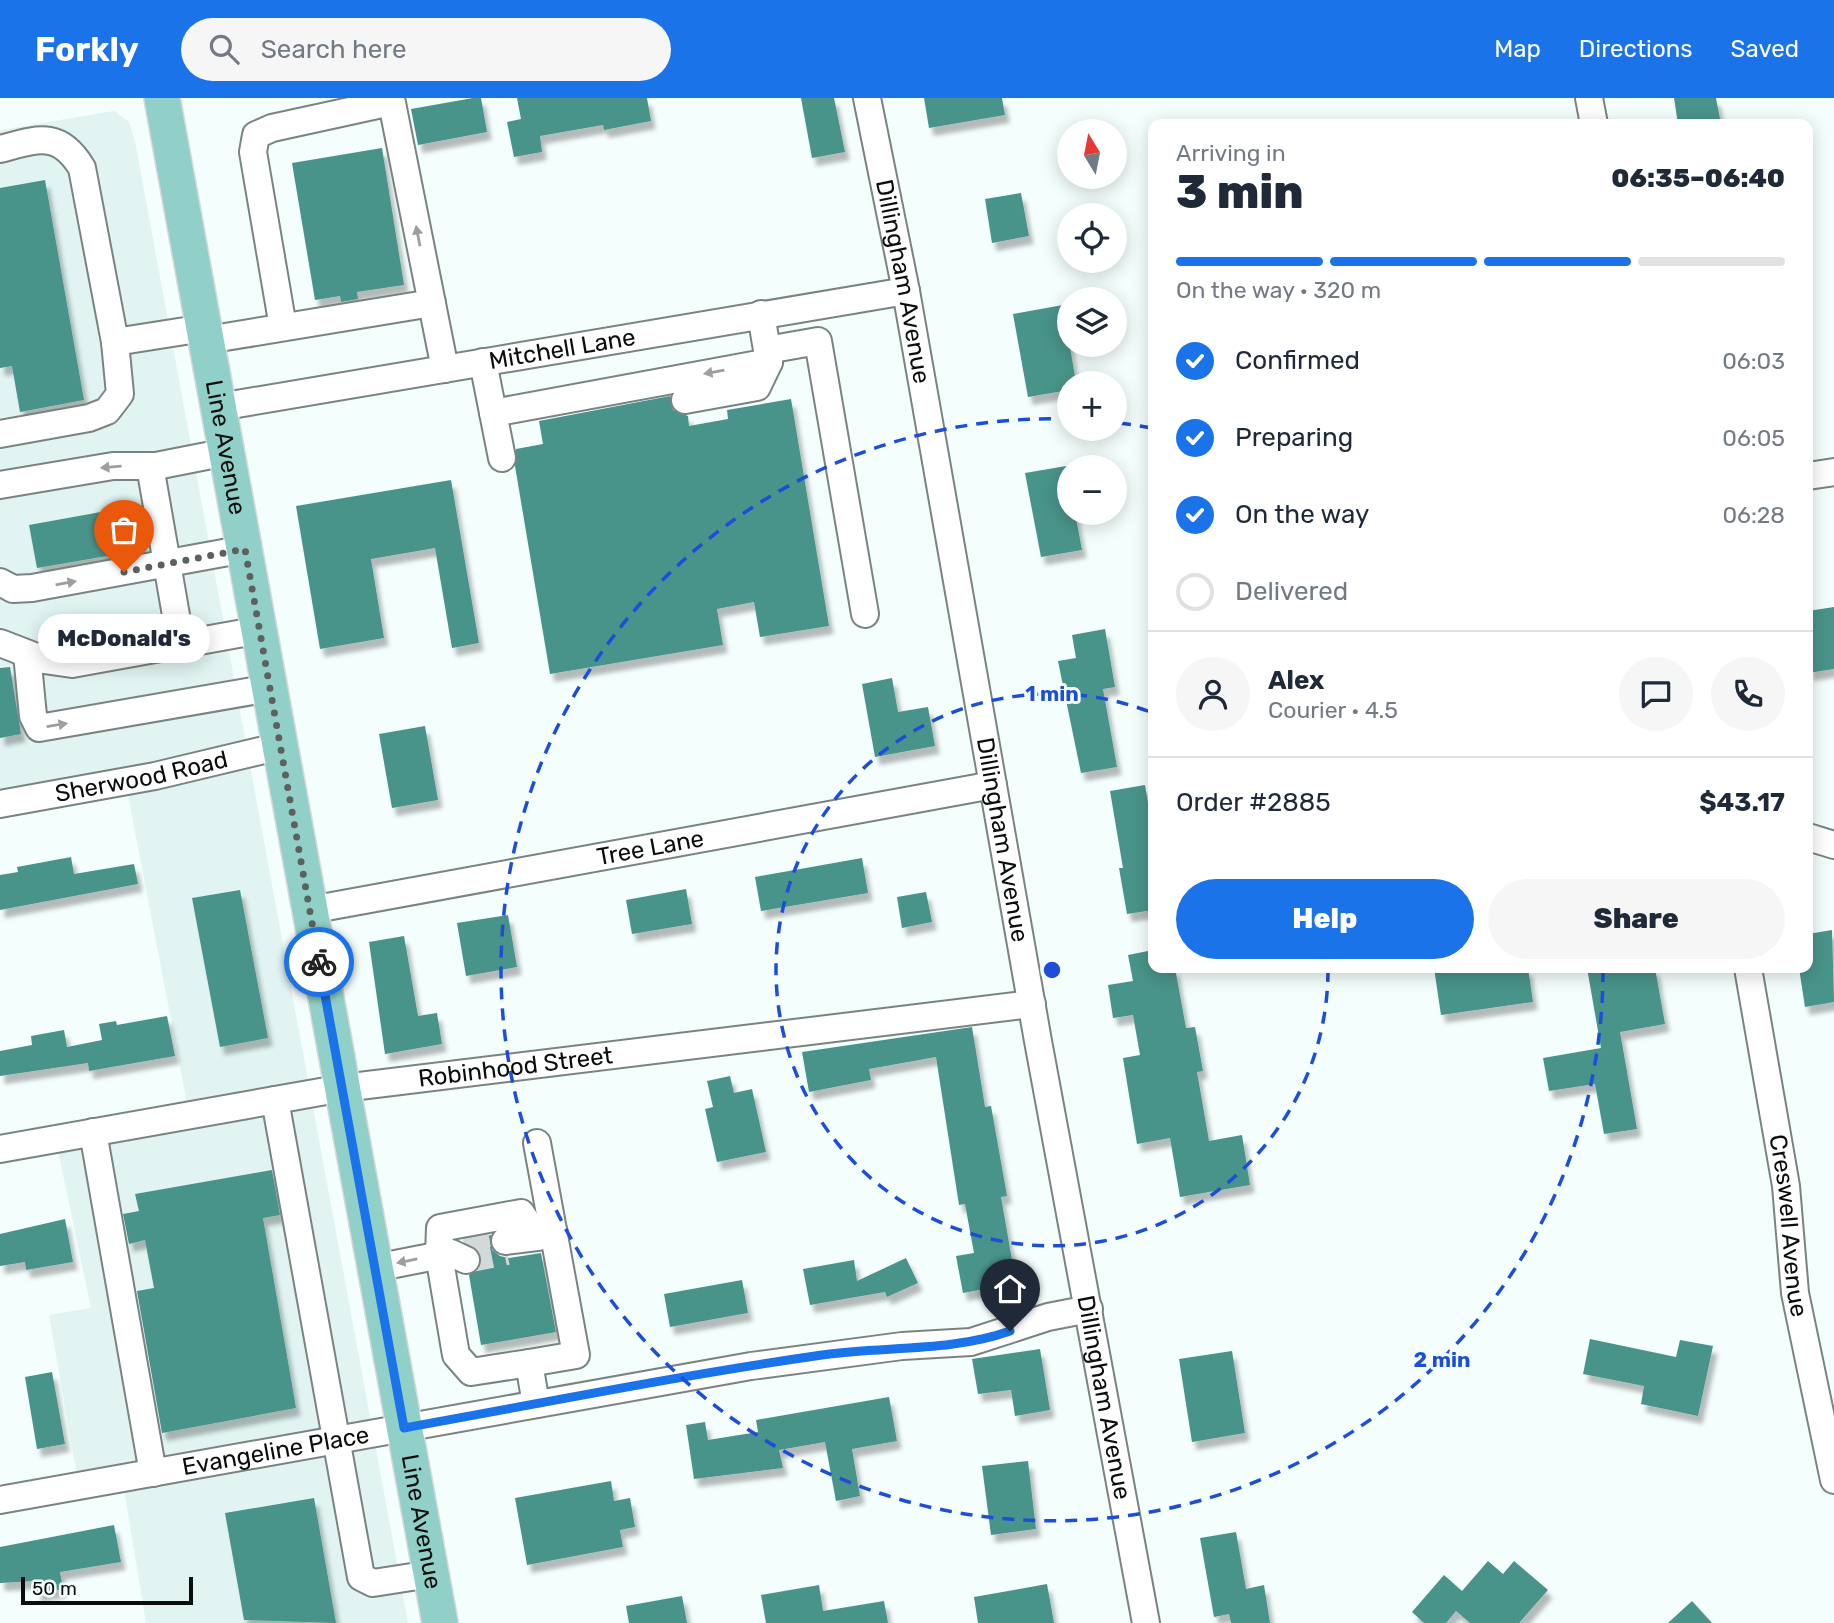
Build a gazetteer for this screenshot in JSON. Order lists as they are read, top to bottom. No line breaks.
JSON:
{"streets":{"main road":["Line Avenue"],"street":["Dillingham Avenue","Mitchell Lane","Sherwood Road","Tree Lane","Robinhood Street","Creswell Avenue","Evangeline Place"]},"crossings":[["Dillingham Avenue","Mitchell Lane"],["Dillingham Avenue","Tree Lane"],["Dillingham Avenue","Robinhood Street"],["Dillingham Avenue","Evangeline Place"],["Mitchell Lane","Line Avenue"],["Line Avenue","Sherwood Road"],["Line Avenue","Tree Lane"],["Line Avenue","Robinhood Street"],["Line Avenue","Evangeline Place"]],"places":["McDonald's"],"scale_bar":"50 m","north":"top","page":{"header":"Forkly","search":"Search here","nav":["Map","Directions","Saved"],"map_buttons":["+","−"],"heading":["3 min","Arriving in","06:35–06:40"],"panel":["Alex","Courier · 4.5","Order #2885","$43.17"],"bar":"On the way · 320 m","list":[["Confirmed","06:03"],["Preparing","06:05"],["On the way","06:28"],"Delivered"],"bubble":"McDonald's","buttons":["Help","Share"],"scale":"50 m"},"rings":["1 min","2 min"]}
